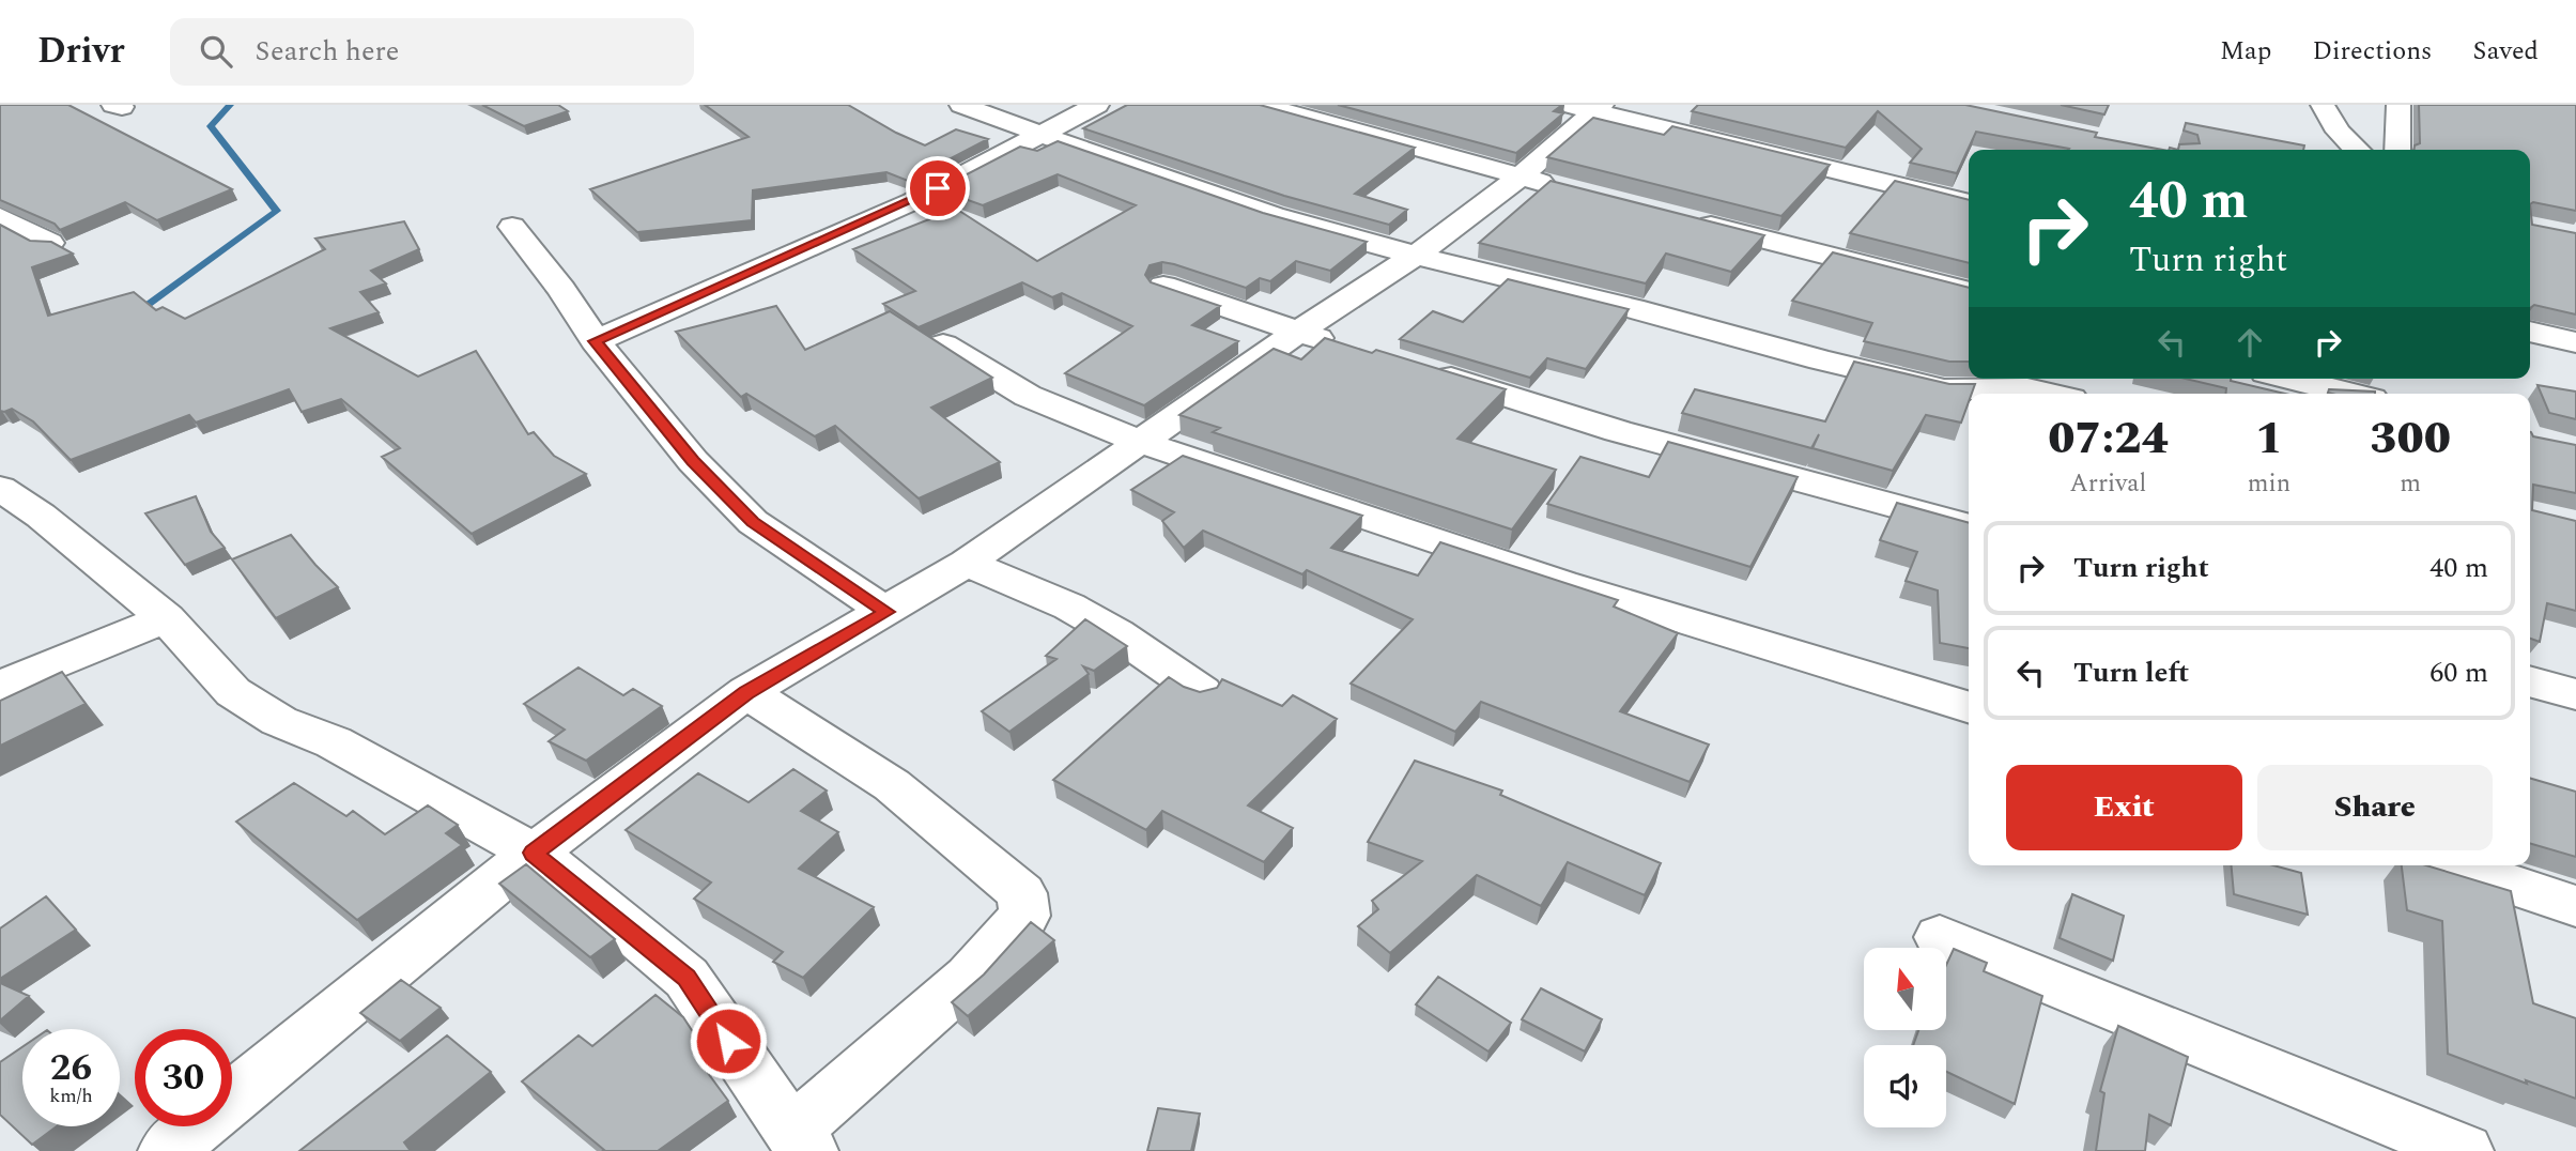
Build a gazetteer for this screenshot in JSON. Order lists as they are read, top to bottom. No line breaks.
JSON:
{"north":"top","page":{"header":"Drivr","search":"Search here","nav":["Map","Directions","Saved"],"turn":["40 m","Turn right"],"eta":["07:24","Arrival","1","min","300","m"],"list":[{"name":"Turn right","value":"40 m"},{"name":"Turn left","value":"60 m"}],"buttons":["Exit","Share"],"speed":"26 km/h","limit":"30"}}
